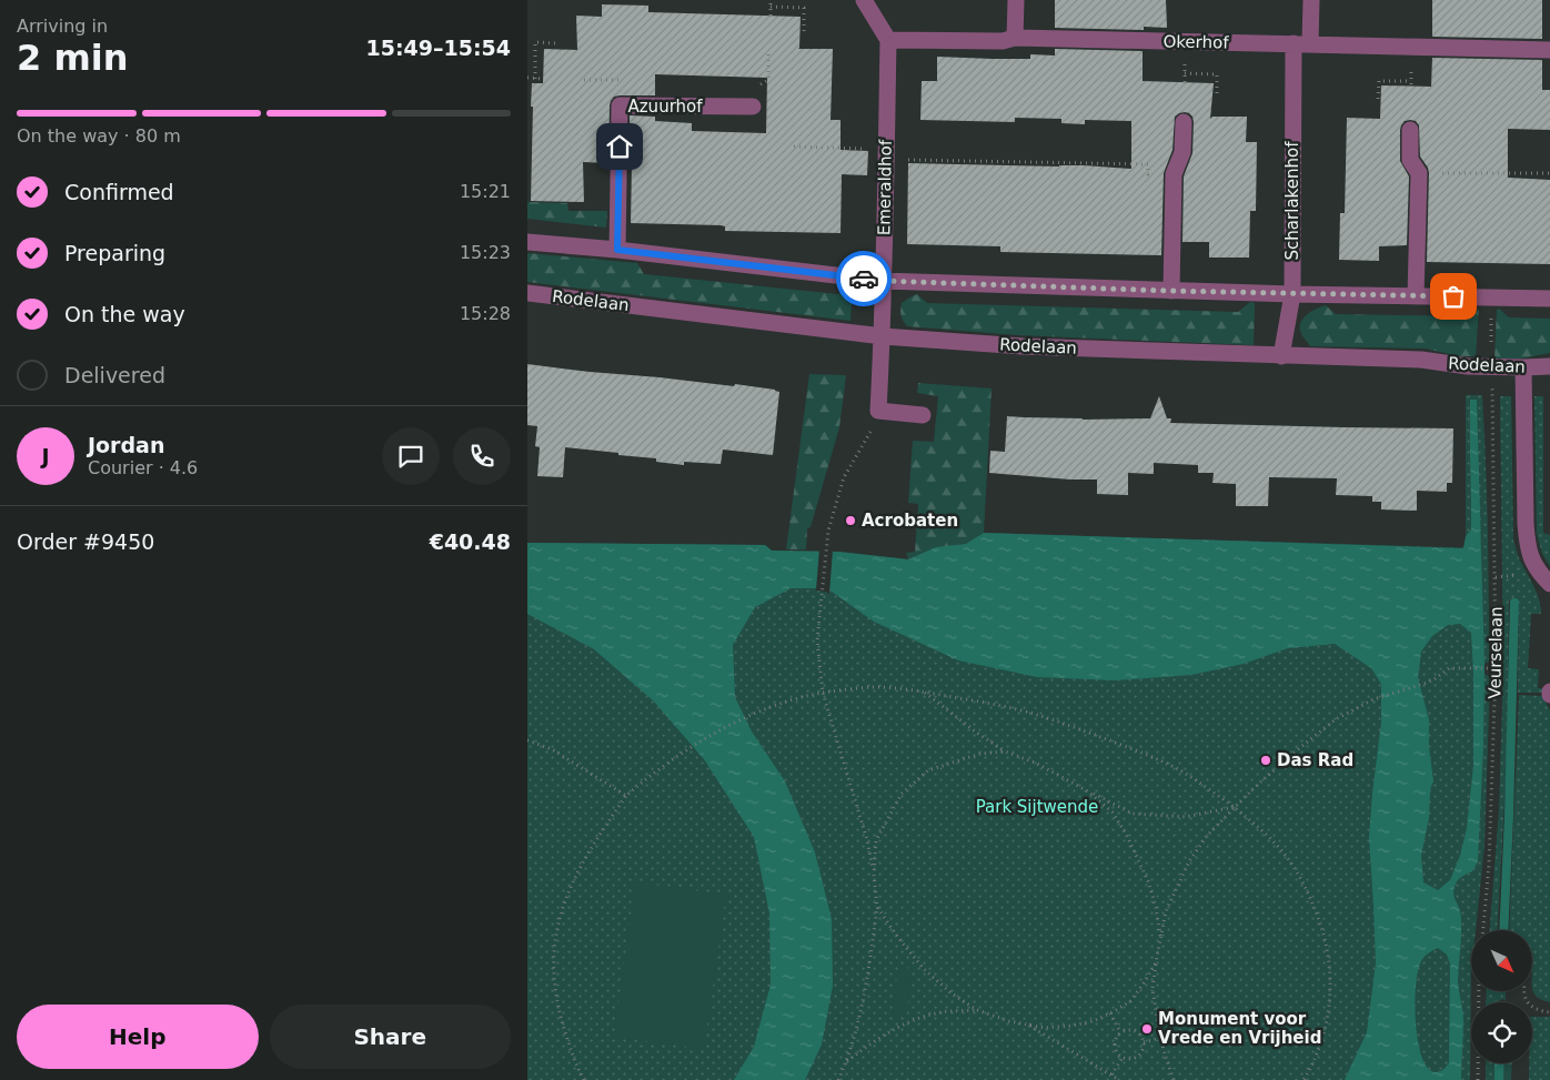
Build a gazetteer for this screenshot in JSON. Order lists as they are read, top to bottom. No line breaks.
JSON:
{"streets":{"street":["Okerhof","Azuurhof","Emeraldhof","Scharlakenhof","Rodelaan"],"path":["Veurselaan"]},"crossings":[["Okerhof","Emeraldhof"],["Okerhof","Scharlakenhof"],["Emeraldhof","Rodelaan"],["Scharlakenhof","Rodelaan"],["Rodelaan","Veurselaan"]],"parks":["Park Sijtwende"],"places":["Acrobaten","Das Rad","Monument voor Vrede en Vrijheid"],"north":"bottom right","page":{"heading":["2 min","Arriving in","15:49–15:54"],"panel":["Jordan","Courier · 4.6","Order #9450","€40.48"],"bar":"On the way · 80 m","list":[["Confirmed","15:21"],["Preparing","15:23"],["On the way","15:28"],"Delivered"],"round":"J","buttons":["Help","Share"]}}
